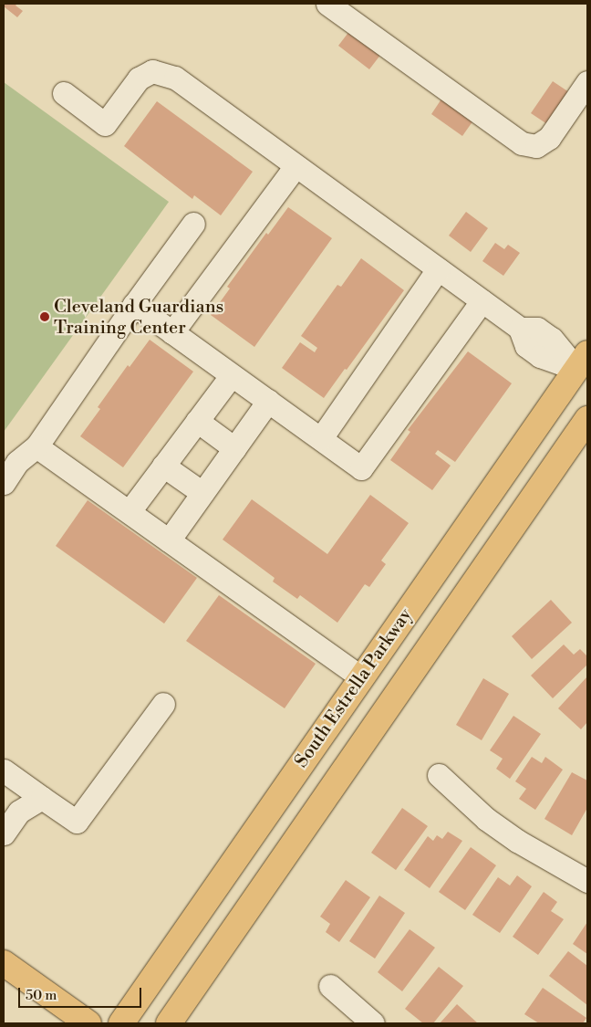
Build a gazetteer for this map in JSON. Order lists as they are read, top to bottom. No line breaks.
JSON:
{"streets":{"main road":["South Estrella Parkway"]},"places":["Cleveland Guardians Training Center"],"scale_bar":"50 m"}
